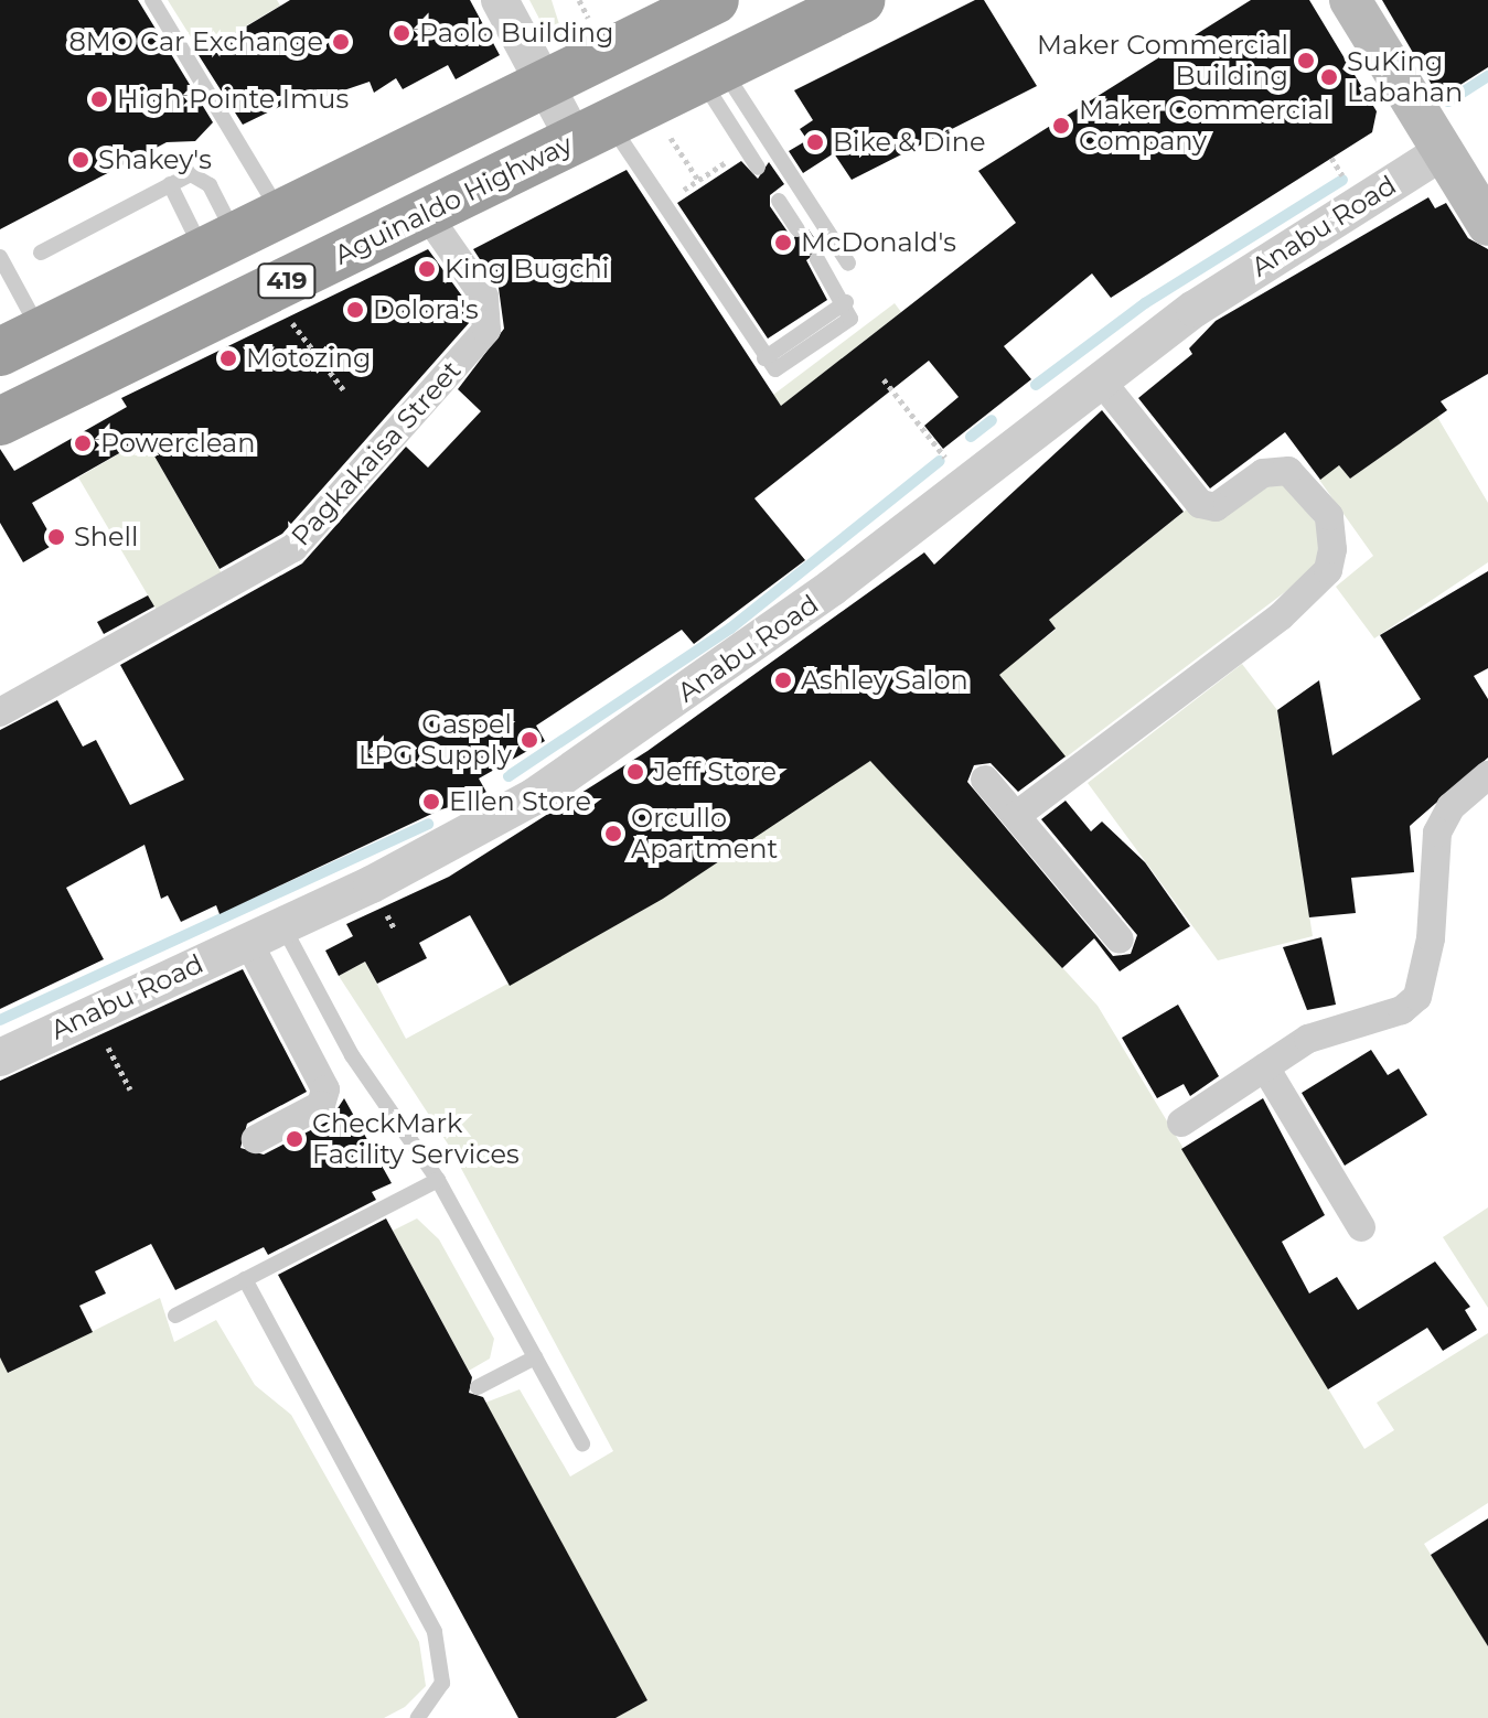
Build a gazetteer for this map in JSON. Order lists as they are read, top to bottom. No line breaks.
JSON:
{"streets":{"highway":["Aguinaldo Highway","419"],"street":["Anabu Road","Pagkakaisa Street"]},"crossings":[["Aguinaldo Highway","Pagkakaisa Street"]],"places":["Paolo Building","8MO Car Exchange","Maker Commercial Building","SuKing Labahan","High Pointe Imus","Maker Commercial Company","Bike & Dine","Shakey's","McDonald's","King Bugchi","Dolora's","Motozing","Powerclean","Shell","Ashley Salon","Gaspel LPG Supply","Jeff Store","Ellen Store","Orcullo Apartment","CheckMark Facility Services"]}
